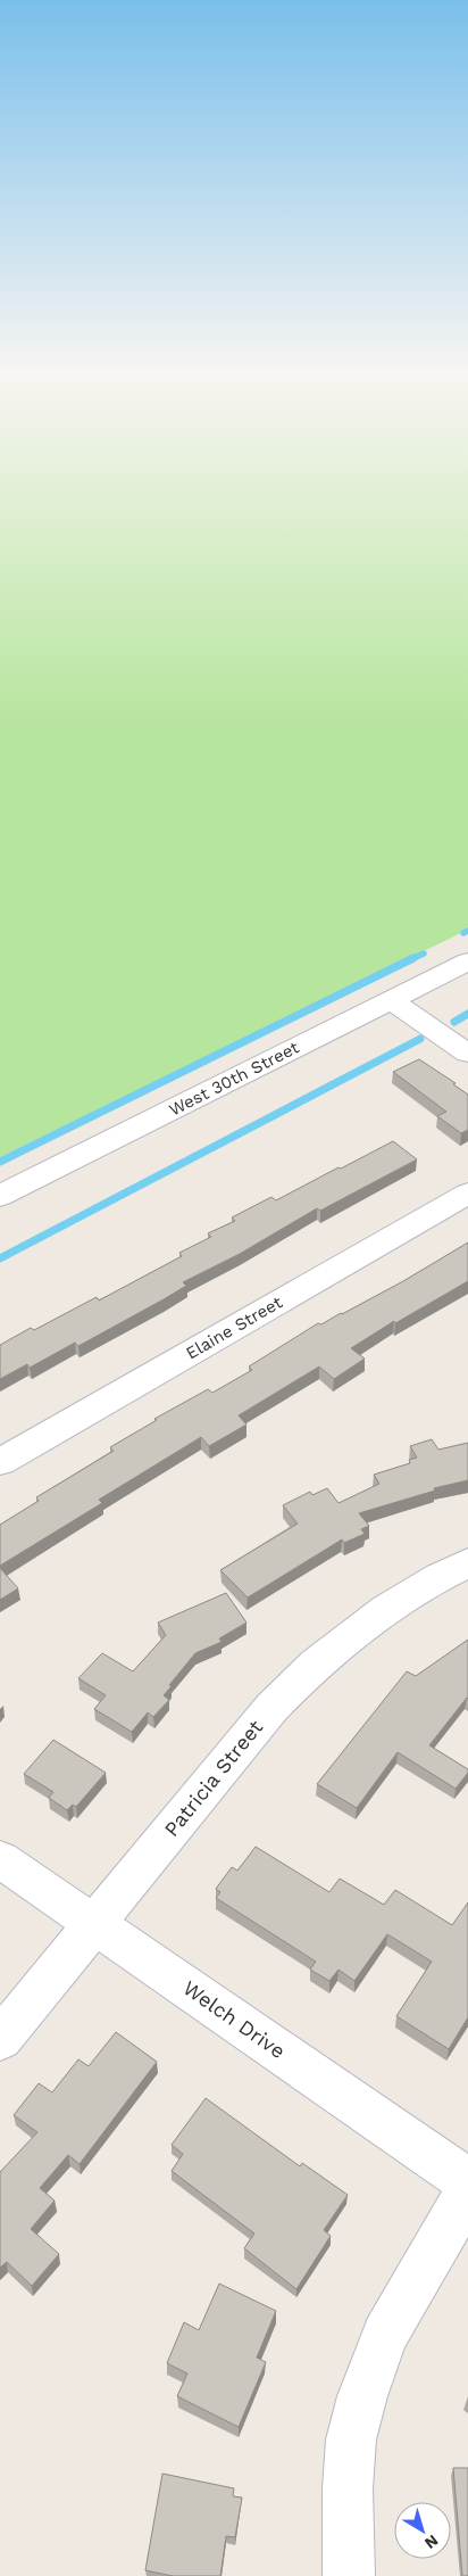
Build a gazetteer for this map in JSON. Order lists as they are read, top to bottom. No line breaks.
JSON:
{"streets":{"street":["West 30th Street","Elaine Street","Patricia Street","Welch Drive"]},"crossings":[["Patricia Street","Welch Drive"]],"north":"bottom right"}
